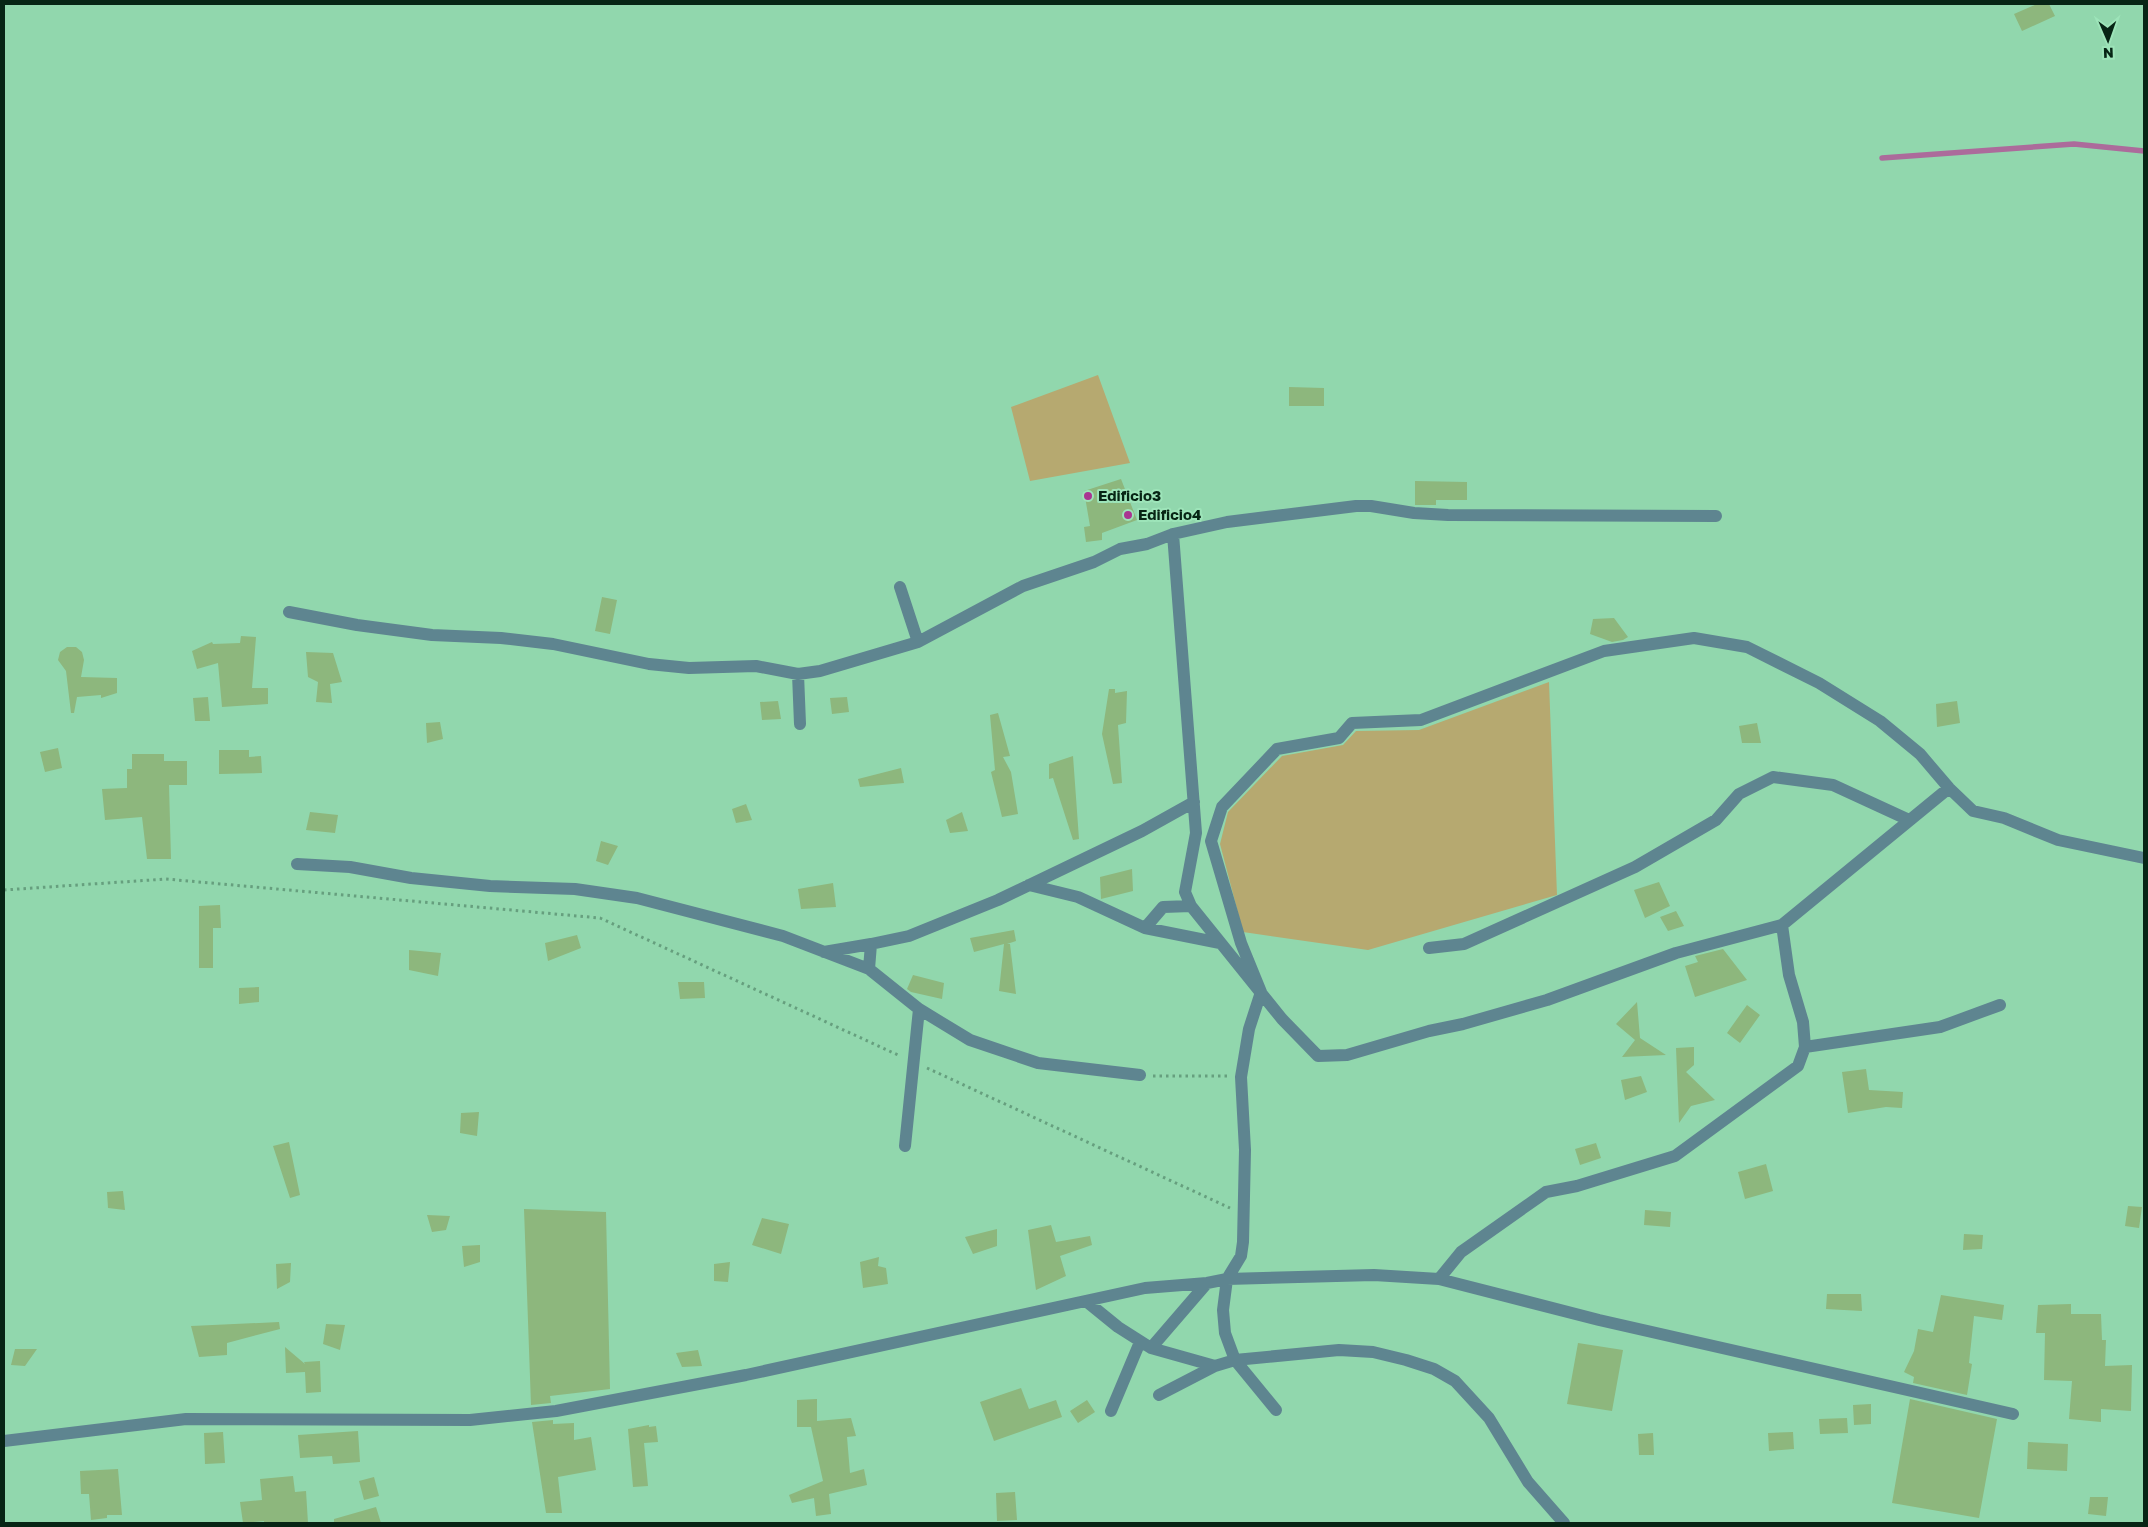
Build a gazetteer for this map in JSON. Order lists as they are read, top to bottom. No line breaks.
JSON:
{"places":["Edificio3","Edificio4"],"north":"bottom"}
